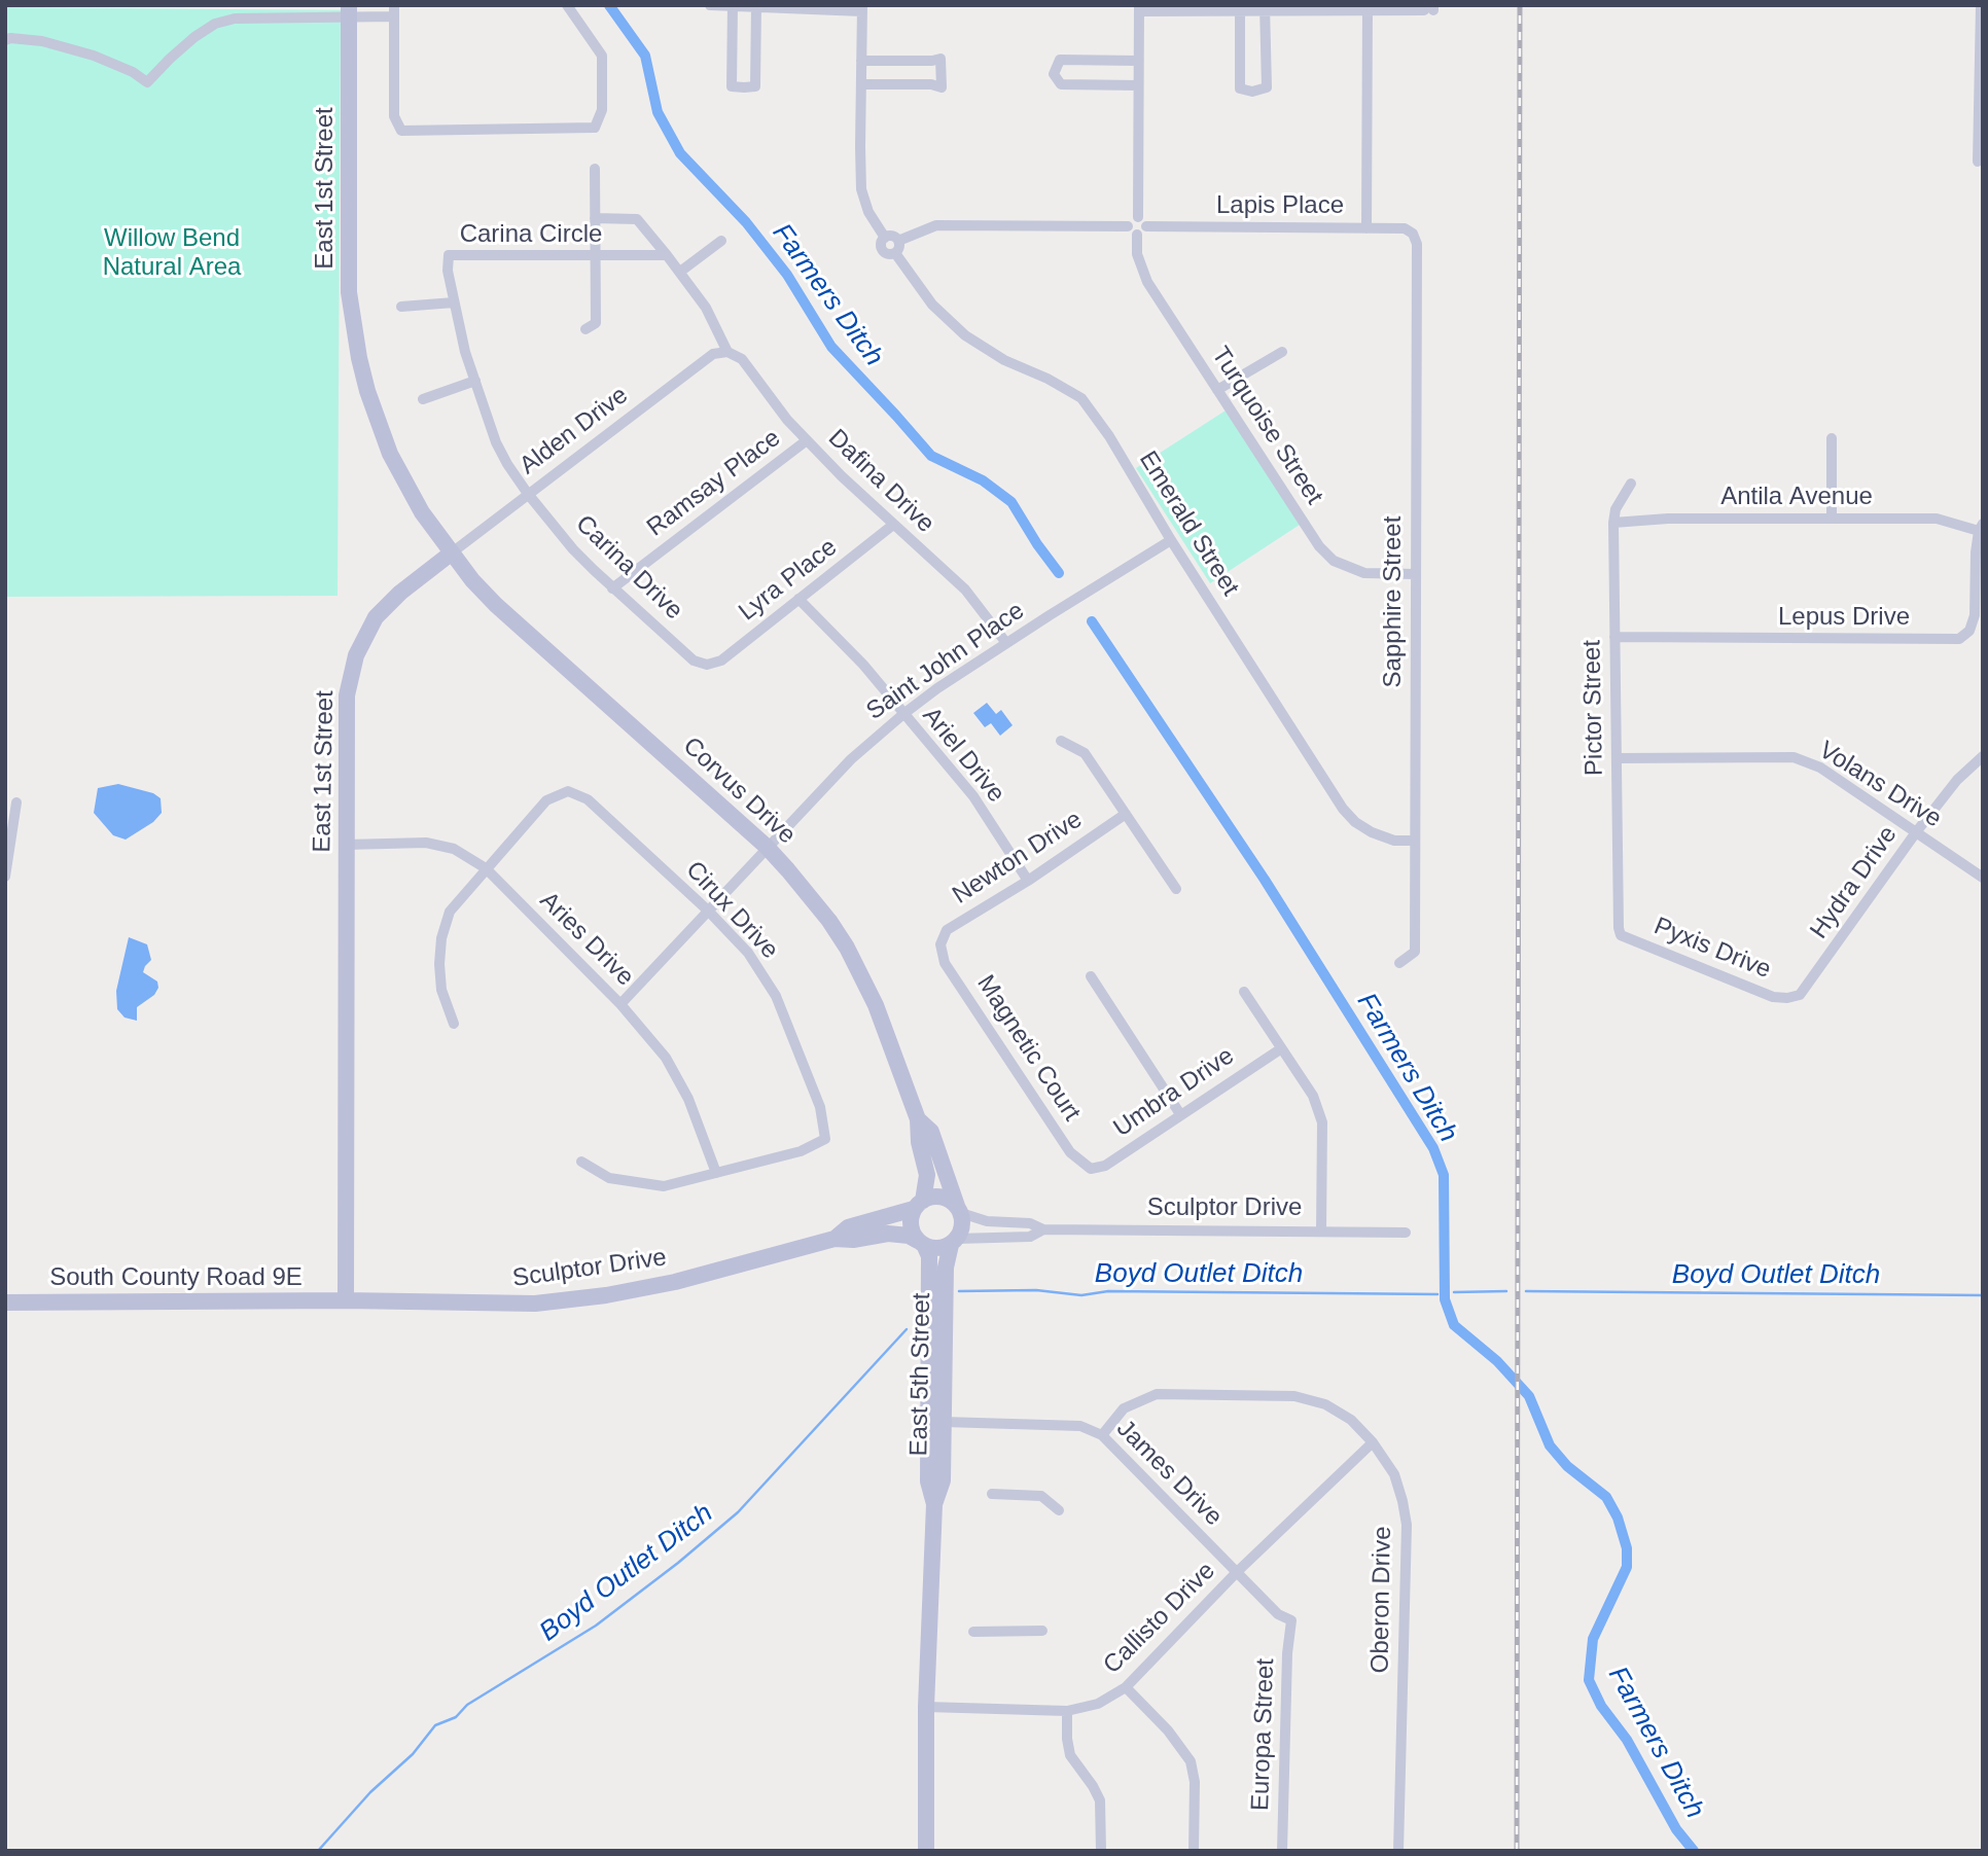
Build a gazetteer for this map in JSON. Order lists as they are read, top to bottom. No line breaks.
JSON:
{"streets":{"street":["East 1st Street","Lapis Place","Carina Circle","Turquoise Street","Alden Drive","Dafina Drive","Ramsay Place","Antila Avenue","Emerald Street","Carina Drive","Lyra Place","Sapphire Street","Lepus Drive","Saint John Place","Pictor Street","Ariel Drive","Volans Drive","Corvus Drive","Newton Drive","Hydra Drive","Cirux Drive","Aries Drive","Pyxis Drive","Magnetic Court","Umbra Drive","Sculptor Drive","South County Road 9E","East 5th Street","James Drive","Oberon Drive","Callisto Drive","Europa Street"]},"crossings":[["East 1st Street","Alden Drive"],["East 1st Street","Corvus Drive"],["East 1st Street","Aries Drive"],["East 1st Street","Sculptor Drive"],["East 1st Street","South County Road 9E"],["Lapis Place","Turquoise Street"],["Lapis Place","Emerald Street"],["Lapis Place","Sapphire Street"],["Carina Circle","Alden Drive"],["Carina Circle","Carina Drive"],["Turquoise Street","Sapphire Street"],["Alden Drive","Dafina Drive"],["Alden Drive","Carina Drive"],["Alden Drive","Corvus Drive"],["Dafina Drive","Ramsay Place"],["Dafina Drive","Lyra Place"],["Dafina Drive","Saint John Place"],["Ramsay Place","Carina Drive"],["Antila Avenue","Lepus Drive"],["Antila Avenue","Pictor Street"],["Emerald Street","Sapphire Street"],["Emerald Street","Saint John Place"],["Carina Drive","Lyra Place"],["Lyra Place","Ariel Drive"],["Lepus Drive","Pictor Street"],["Saint John Place","Ariel Drive"],["Saint John Place","Corvus Drive"],["Saint John Place","Cirux Drive"],["Saint John Place","Aries Drive"],["Pictor Street","Volans Drive"],["Pictor Street","Pyxis Drive"],["Ariel Drive","Newton Drive"],["Volans Drive","Hydra Drive"],["Corvus Drive","Sculptor Drive"],["Corvus Drive","East 5th Street"],["Newton Drive","Magnetic Court"],["Hydra Drive","Pyxis Drive"],["Cirux Drive","Aries Drive"],["Magnetic Court","Umbra Drive"],["Sculptor Drive","South County Road 9E"],["Sculptor Drive","East 5th Street"],["East 5th Street","James Drive"],["East 5th Street","Callisto Drive"],["James Drive","Oberon Drive"],["James Drive","Callisto Drive"],["James Drive","Europa Street"],["Oberon Drive","Callisto Drive"]],"water":["Farmers Ditch","Boyd Outlet Ditch"],"parks":["Willow Bend Natural Area"]}
